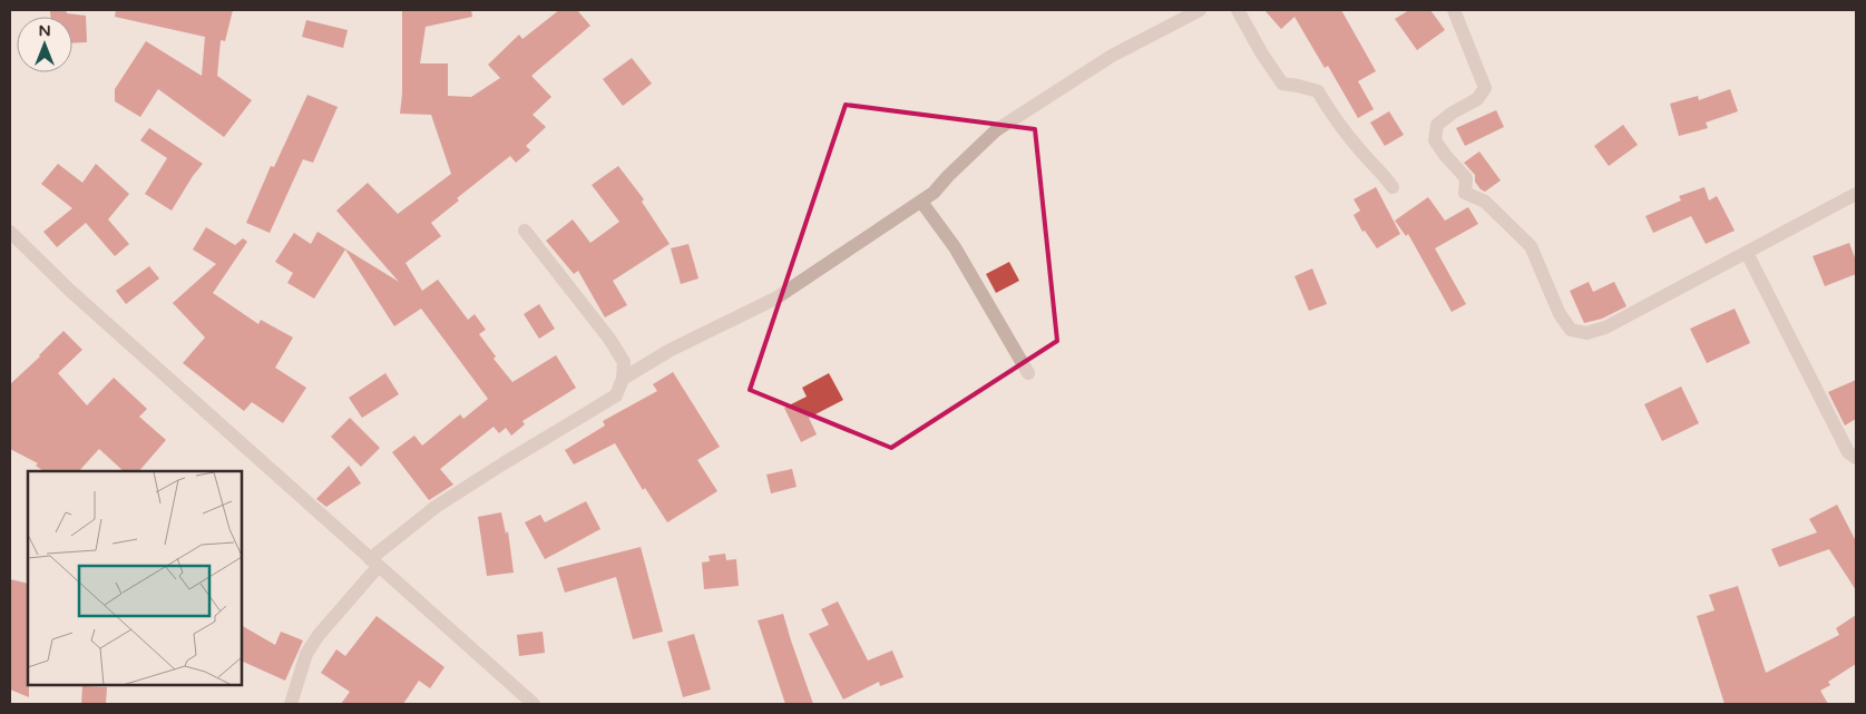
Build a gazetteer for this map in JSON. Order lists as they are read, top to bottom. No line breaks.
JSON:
{"north":"top"}
